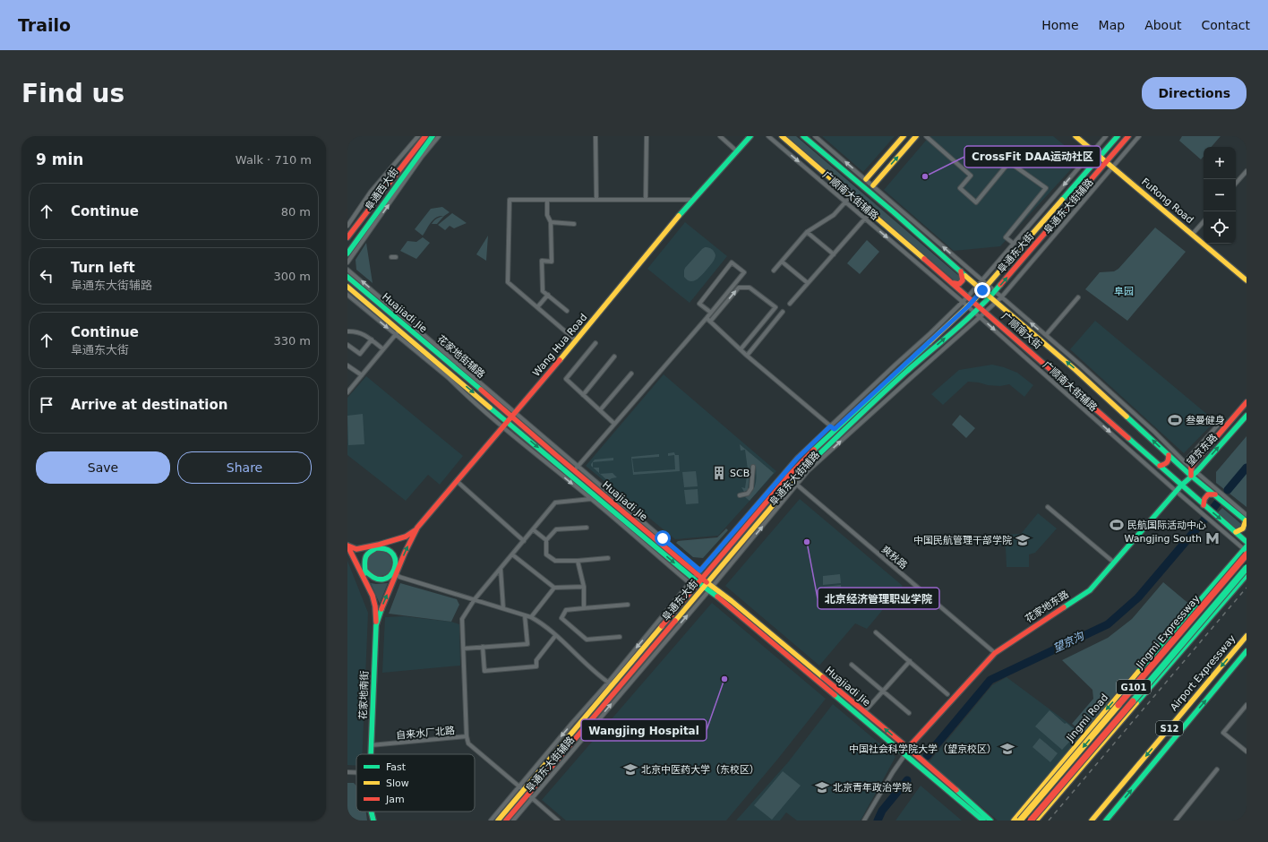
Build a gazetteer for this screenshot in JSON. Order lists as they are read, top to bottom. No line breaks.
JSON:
{"streets":{"main road":["阜通西大街","FuRong Road","阜通东大街","Huajiadi Jie","广顺南大街","Wang Hua Road","望京东路","花家地东路","Jingmi Expressway","Airport Expressway","G101","花家地南街","Jingmi Road","S12"],"street":["广顺南大街辅路","阜通东大街辅路","花家地街辅路","爽秋路","自来水厂北路"]},"crossings":[["广顺南大街辅路","阜通东大街辅路"],["广顺南大街辅路","阜通东大街"],["广顺南大街辅路","花家地东路"],["广顺南大街辅路","Jingmi Expressway"],["广顺南大街辅路","Jingmi Road"],["FuRong Road","阜通东大街辅路"],["FuRong Road","阜通东大街"],["阜通东大街辅路","阜通东大街"],["阜通东大街辅路","Huajiadi Jie"],["阜通东大街辅路","广顺南大街"],["阜通东大街辅路","爽秋路"],["阜通东大街辅路","自来水厂北路"],["阜通东大街","Huajiadi Jie"],["阜通东大街","广顺南大街"],["阜通东大街","爽秋路"],["阜通东大街","自来水厂北路"],["Huajiadi Jie","Wang Hua Road"],["Huajiadi Jie","花家地街辅路"],["Huajiadi Jie","花家地东路"],["广顺南大街","望京东路"],["广顺南大街","花家地东路"],["Wang Hua Road","花家地街辅路"],["Wang Hua Road","花家地南街"],["望京东路","花家地东路"],["爽秋路","花家地东路"],["Jingmi Expressway","Jingmi Road"],["花家地南街","自来水厂北路"]],"water":["望京沟"],"parks":["阜园"],"places":{"other":["CrossFit DAA运动社区","北京经济管理职业学院","Wangjing Hospital"],"sports":["叁曼健身","民航国际活动中心"],"building":["SCB"],"metro station":["Wangjing South"],"school or university":["中国民航管理干部学院","中国社会科学院大学（望京校区）","北京中医药大学（东校区）","北京青年政治学院"]},"legend":["Fast","Slow","Jam"],"page":{"header":"Trailo","nav":["Home","Map","About","Contact"],"buttons":["Directions",["Save","Share"]],"title":"Find us","heading":["9 min","Walk · 710 m"],"map_buttons":["+","−"],"list":[["Continue","80 m"],["Turn left","阜通东大街辅路","300 m"],["Continue","阜通东大街","330 m"],"Arrive at destination"]}}
